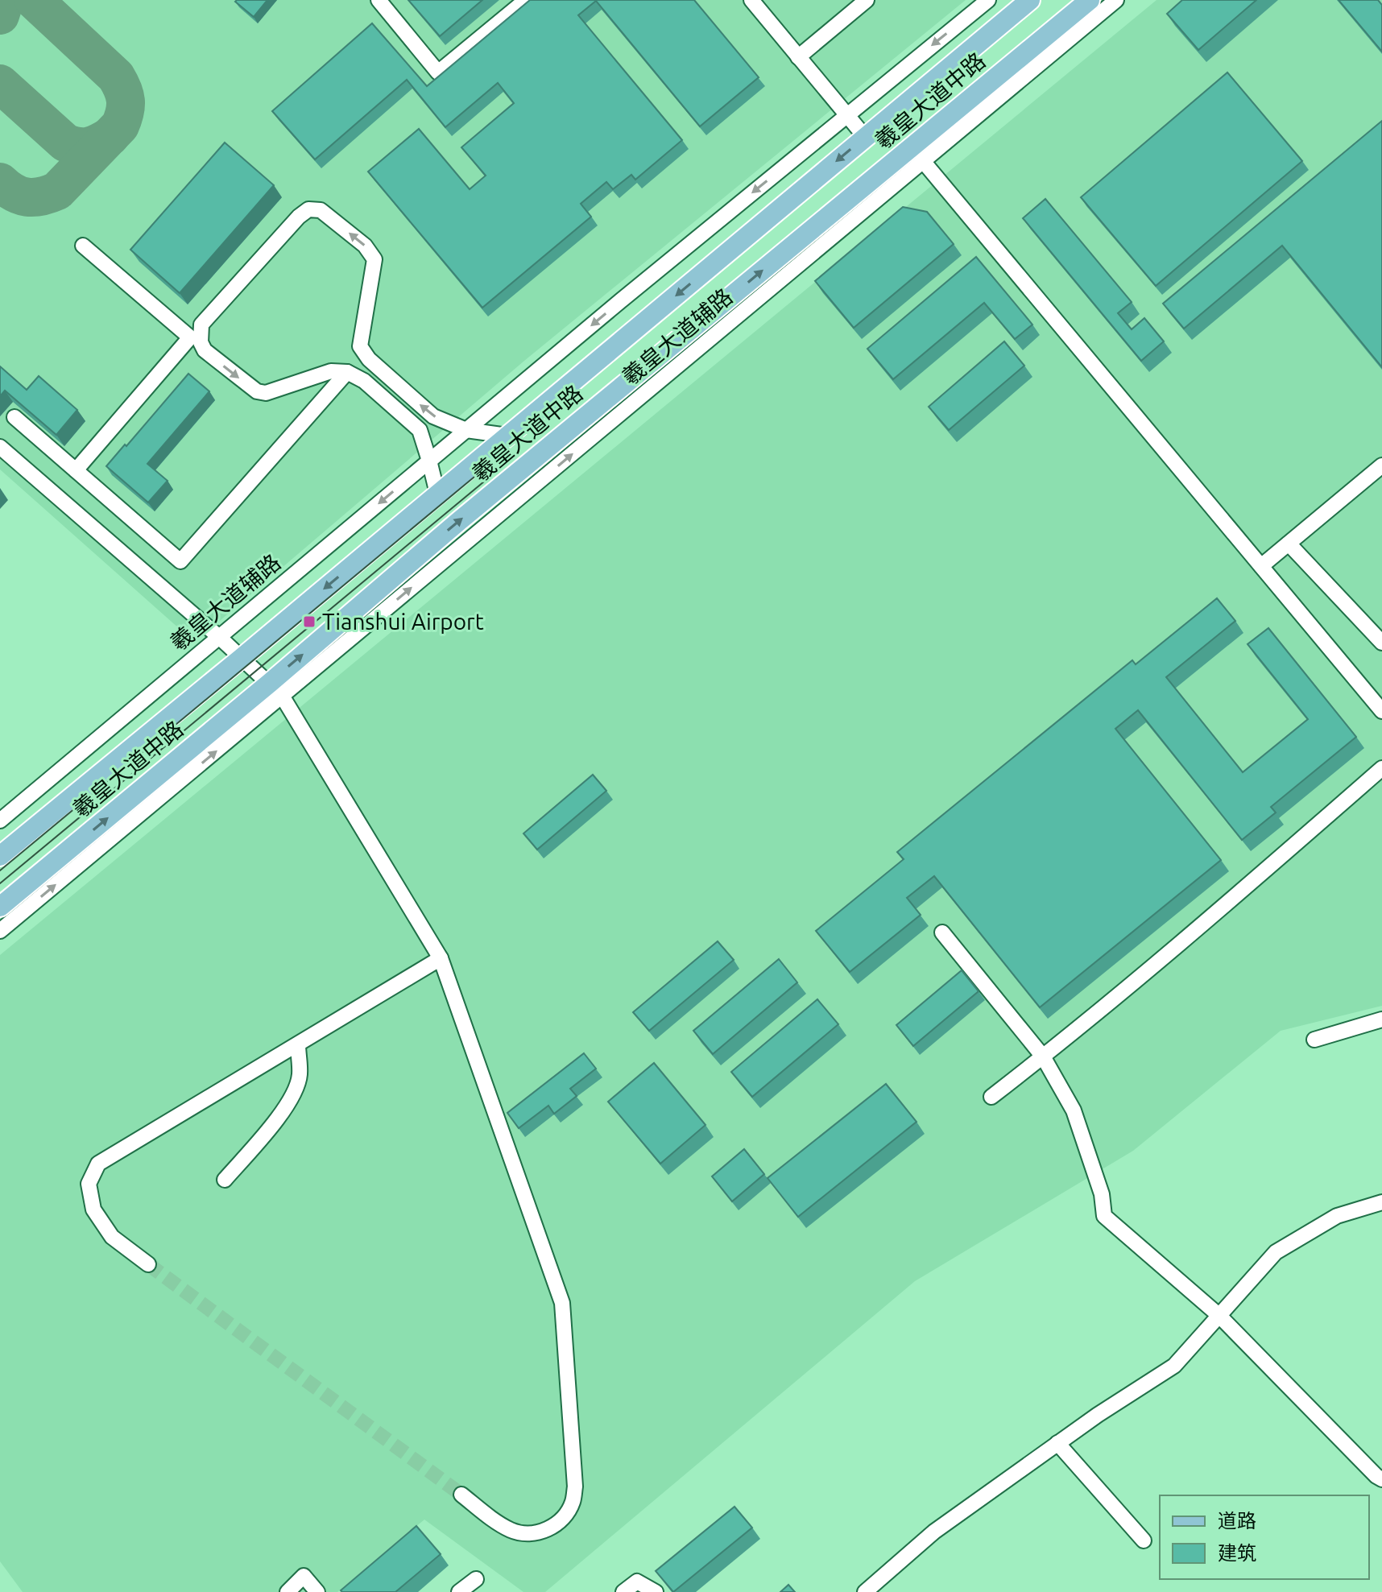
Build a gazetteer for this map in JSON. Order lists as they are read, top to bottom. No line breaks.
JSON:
{"streets":{"main road":["羲皇大道中路"],"street":["羲皇大道辅路"]},"crossings":[["羲皇大道中路","羲皇大道辅路"]],"places":{"transit":["Tianshui Airport"]},"legend":["道路","建筑"]}
